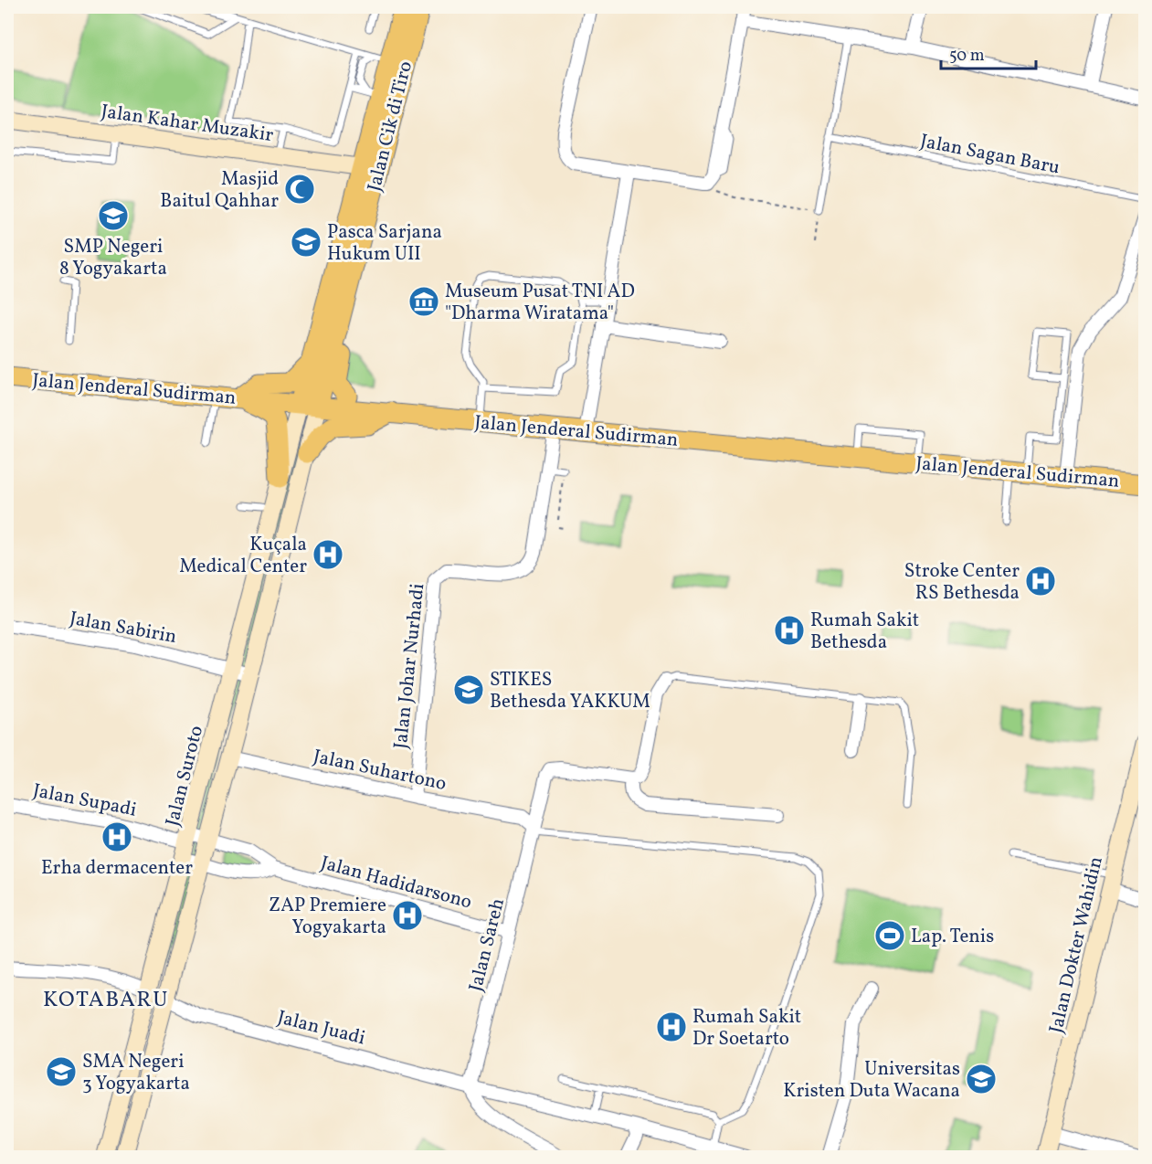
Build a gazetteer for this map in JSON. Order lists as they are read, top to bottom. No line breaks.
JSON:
{"streets":{"main road":["Jalan Kahar Muzakir","Jalan Cik di Tiro","Jalan Jenderal Sudirman","Jalan Suroto","Jalan Dokter Wahidin"],"street":["Jalan Sabirin","Jalan Johar Nurhadi","Jalan Suhartono","Jalan Supadi","Jalan Hadidarsono","Jalan Sareh","Jalan Juadi"],"lane":["Jalan Sagan Baru"]},"crossings":[["Jalan Kahar Muzakir","Jalan Cik di Tiro"],["Jalan Cik di Tiro","Jalan Jenderal Sudirman"],["Jalan Cik di Tiro","Jalan Suroto"],["Jalan Jenderal Sudirman","Jalan Johar Nurhadi"],["Jalan Jenderal Sudirman","Jalan Suroto"],["Jalan Sabirin","Jalan Suroto"],["Jalan Johar Nurhadi","Jalan Suhartono"],["Jalan Suhartono","Jalan Suroto"],["Jalan Suhartono","Jalan Sareh"],["Jalan Suroto","Jalan Supadi"],["Jalan Suroto","Jalan Hadidarsono"],["Jalan Suroto","Jalan Juadi"],["Jalan Supadi","Jalan Hadidarsono"],["Jalan Hadidarsono","Jalan Sareh"],["Jalan Sareh","Jalan Juadi"]],"districts":["KOTABARU"],"places":{"mosque":["Masjid Baitul Qahhar"],"school or university":["SMP Negeri 8 Yogyakarta","Pasca Sarjana Hukum UII","STIKES Bethesda YAKKUM","SMA Negeri 3 Yogyakarta","Universitas Kristen Duta Wacana"],"museum":["Museum Pusat TNI AD \"Dharma Wiratama\""],"hospital":["Kuçala Medical Center","Stroke Center RS Bethesda","Rumah Sakit Bethesda","Erha dermacenter","ZAP Premiere Yogyakarta","Rumah Sakit Dr Soetarto"],"sports":["Lap. Tenis"]},"scale_bar":"50 m"}
